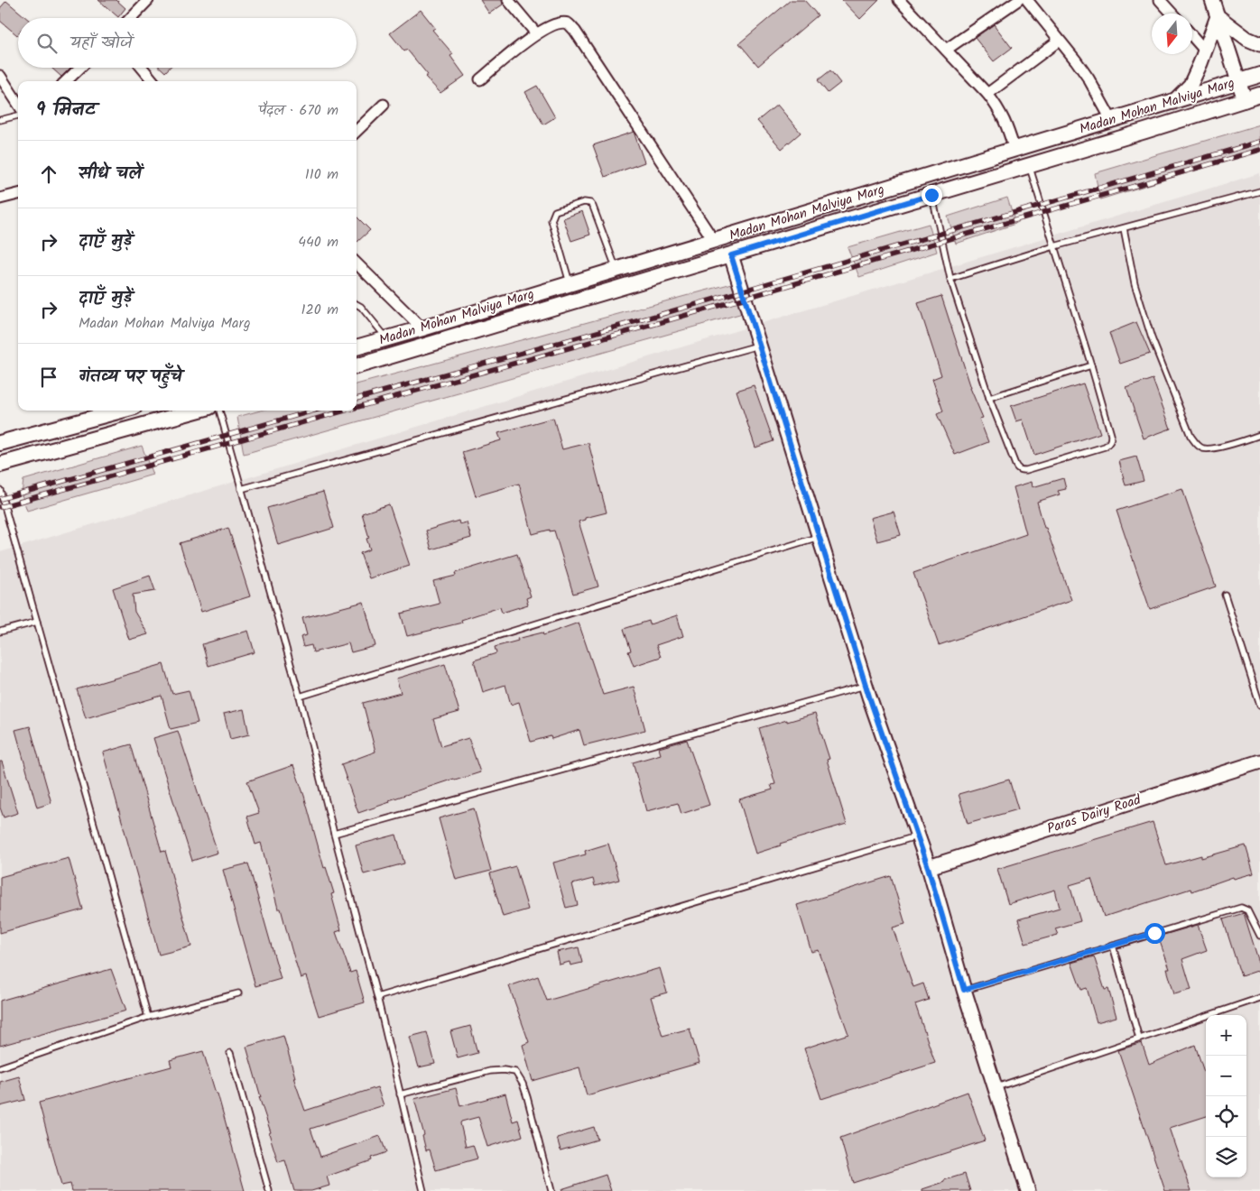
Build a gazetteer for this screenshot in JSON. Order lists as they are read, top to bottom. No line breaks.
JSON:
{"streets":{"main road":["Madan Mohan Malviya Marg"],"street":["Paras Dairy Road"]},"north":"bottom","page":{"search":"यहाँ खोजें","heading":["9 मिनट","पैदल · 670 m"],"list":[["सीधे चलें","110 m"],["दाएँ मुड़ें","440 m"],["दाएँ मुड़ें","Madan Mohan Malviya Marg","120 m"],"गंतव्य पर पहुँचे"],"map_buttons":["+","−"]}}
